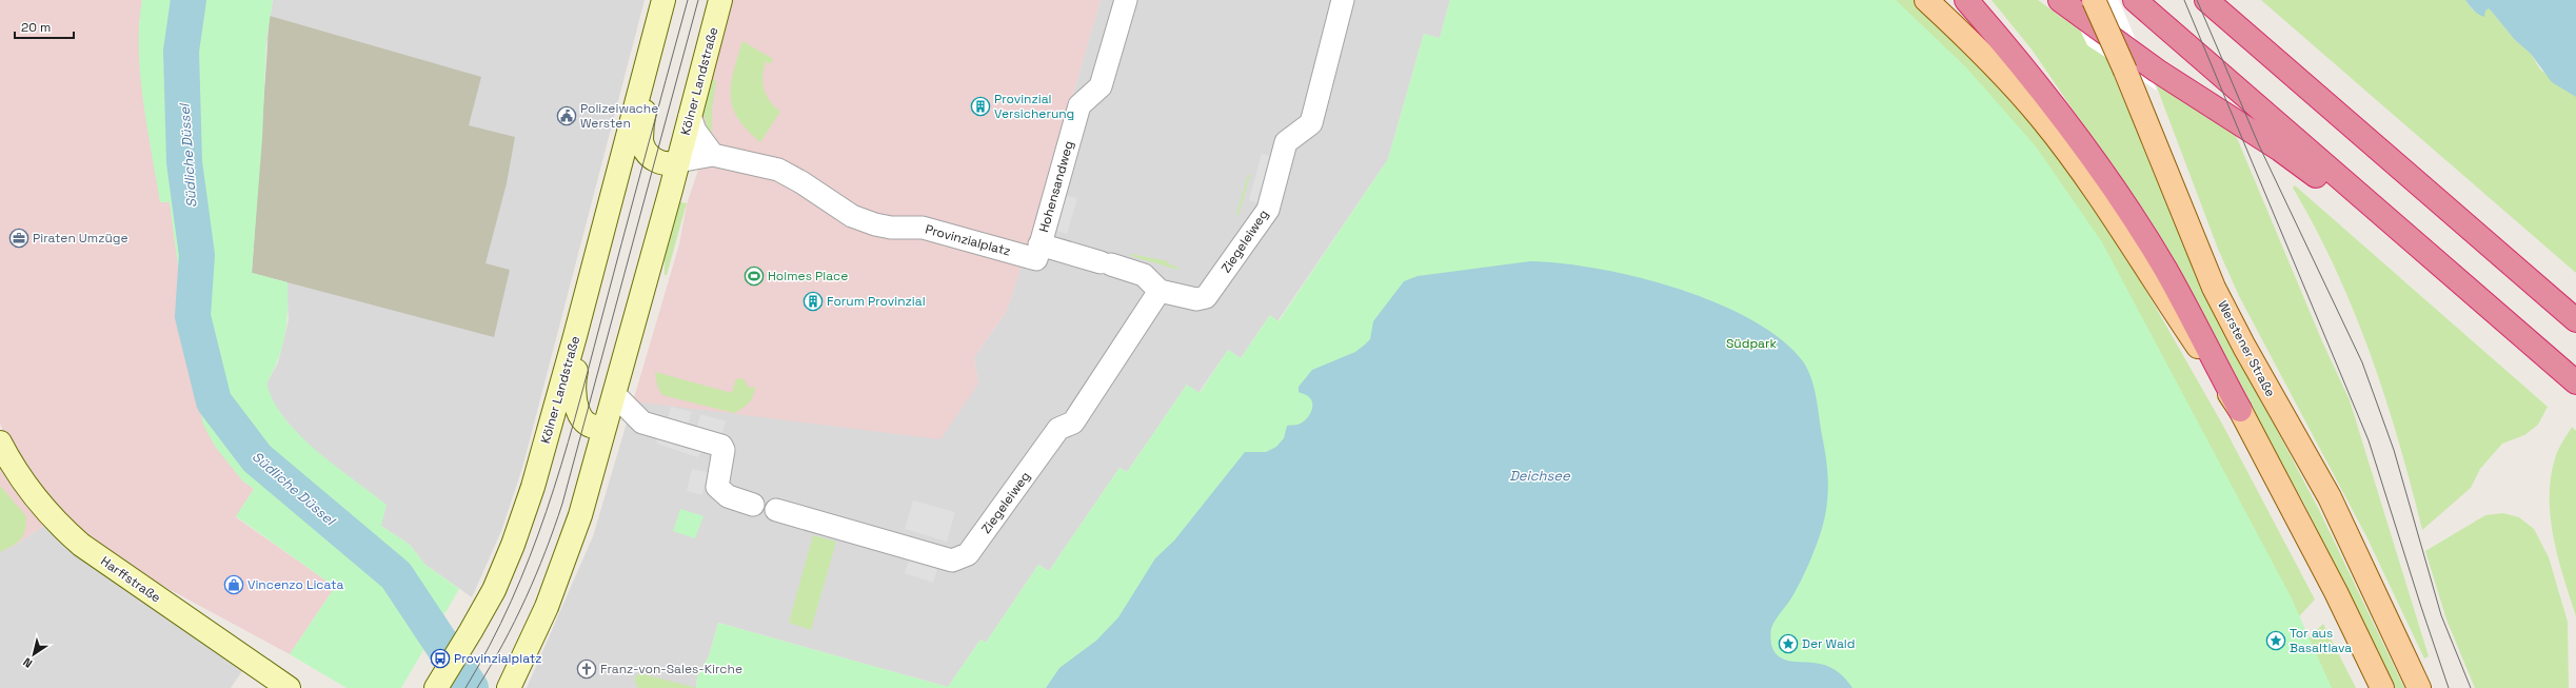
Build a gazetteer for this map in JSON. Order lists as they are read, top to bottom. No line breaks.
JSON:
{"streets":{"main road":["Kölner Landstraße","Werstener Straße","Harffstraße"],"street":["Hohensandweg","Provinzialplatz","Ziegeleiweg"]},"crossings":[["Kölner Landstraße","Provinzialplatz"],["Hohensandweg","Provinzialplatz"]],"water":["Südliche Düssel","Deichsee"],"parks":["Südpark"],"places":{"building":["Provinzial Versicherung","Forum Provinzial"],"public building":["Polizeiwache Wersten"],"office":["Piraten Umzüge"],"sports":["Holmes Place"],"shop":["Vincenzo Licata"],"place":["Tor aus Basaltlava","Der Wald"],"bus stop":["Provinzialplatz"],"church":["Franz-von-Sales-Kirche"]},"scale_bar":"20 m","north":"bottom left"}
